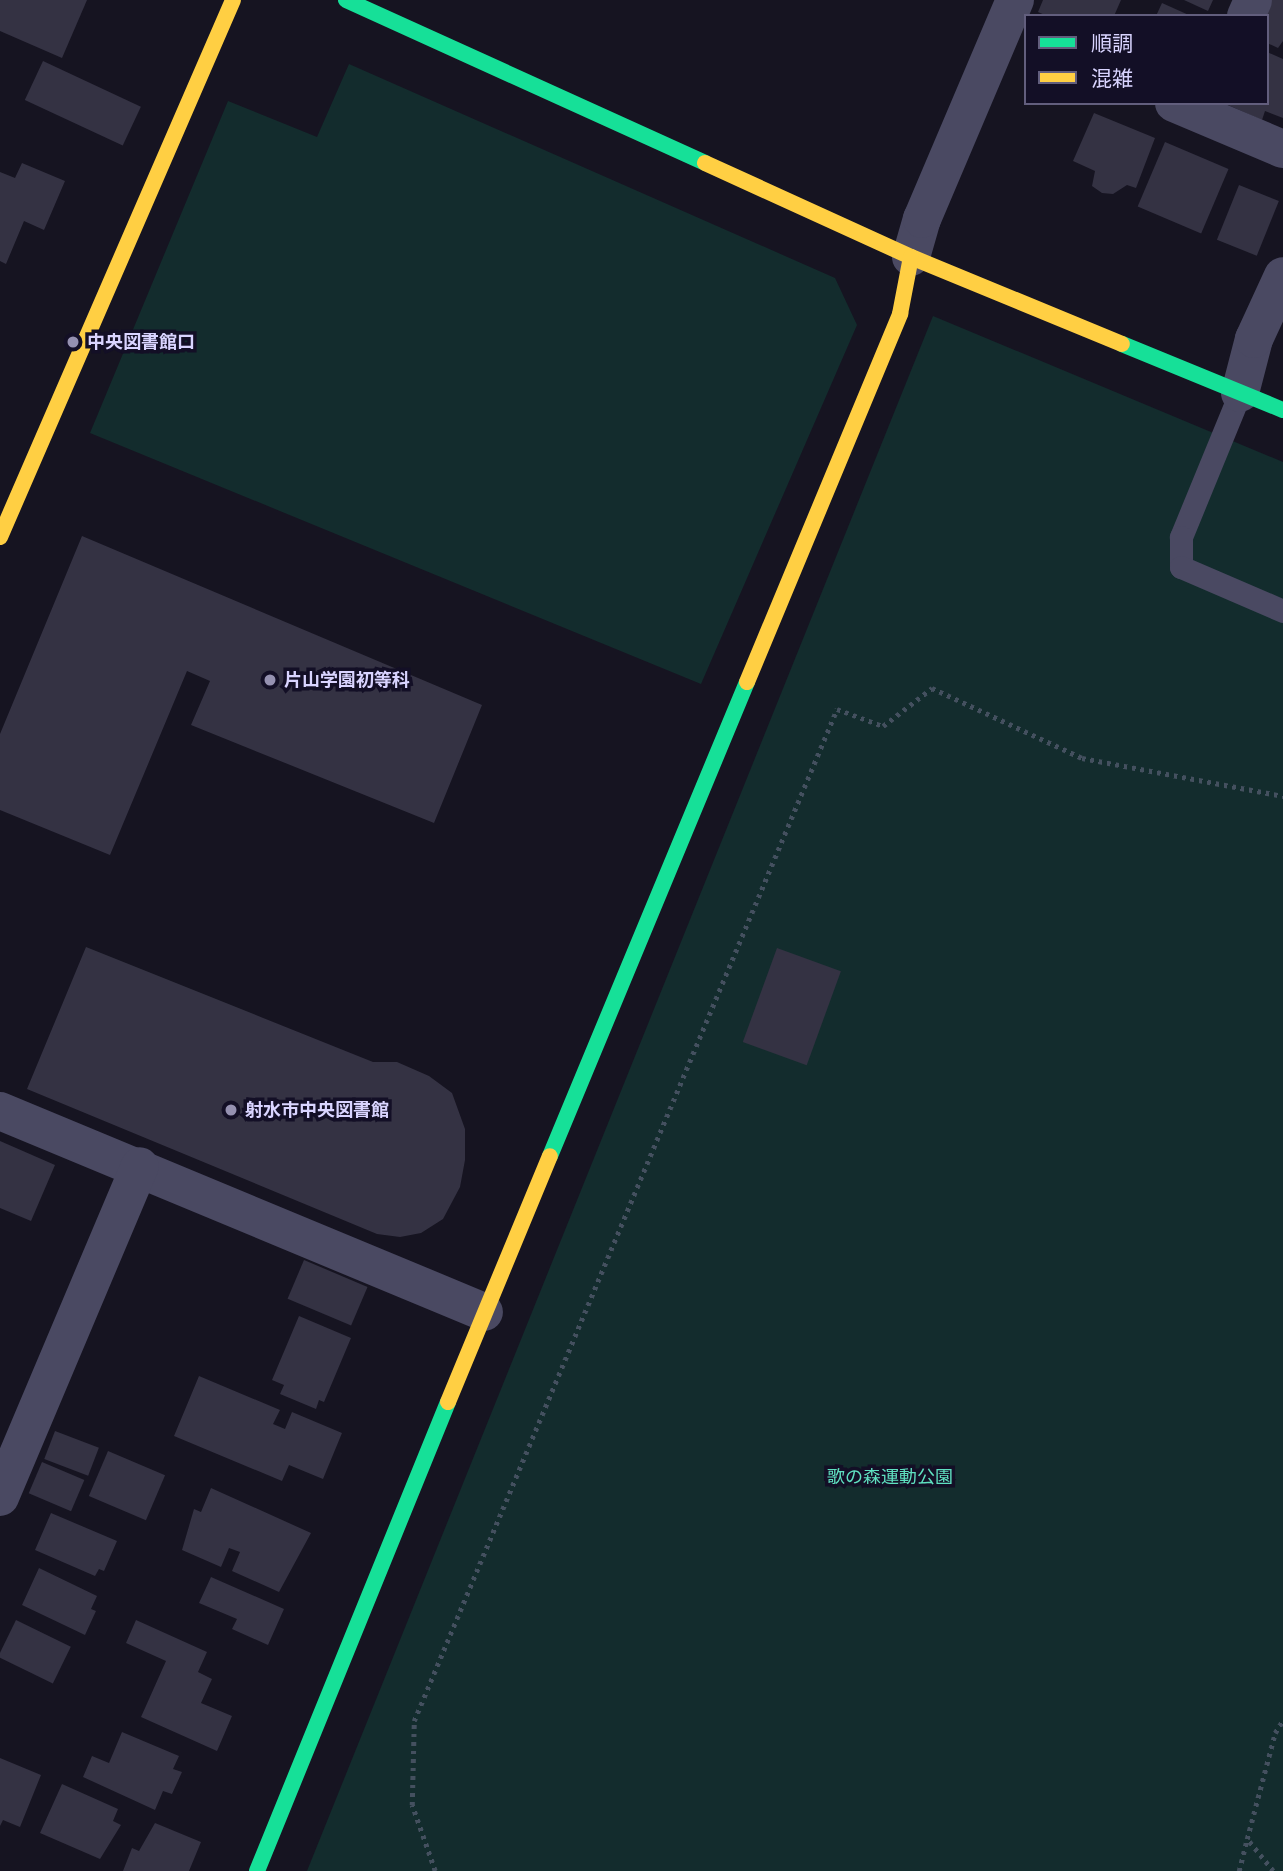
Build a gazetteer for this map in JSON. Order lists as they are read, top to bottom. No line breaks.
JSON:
{"parks":["歌の森運動公園"],"places":["中央図書館口","片山学園初等科","射水市中央図書館"],"legend":["順調","混雑"]}
